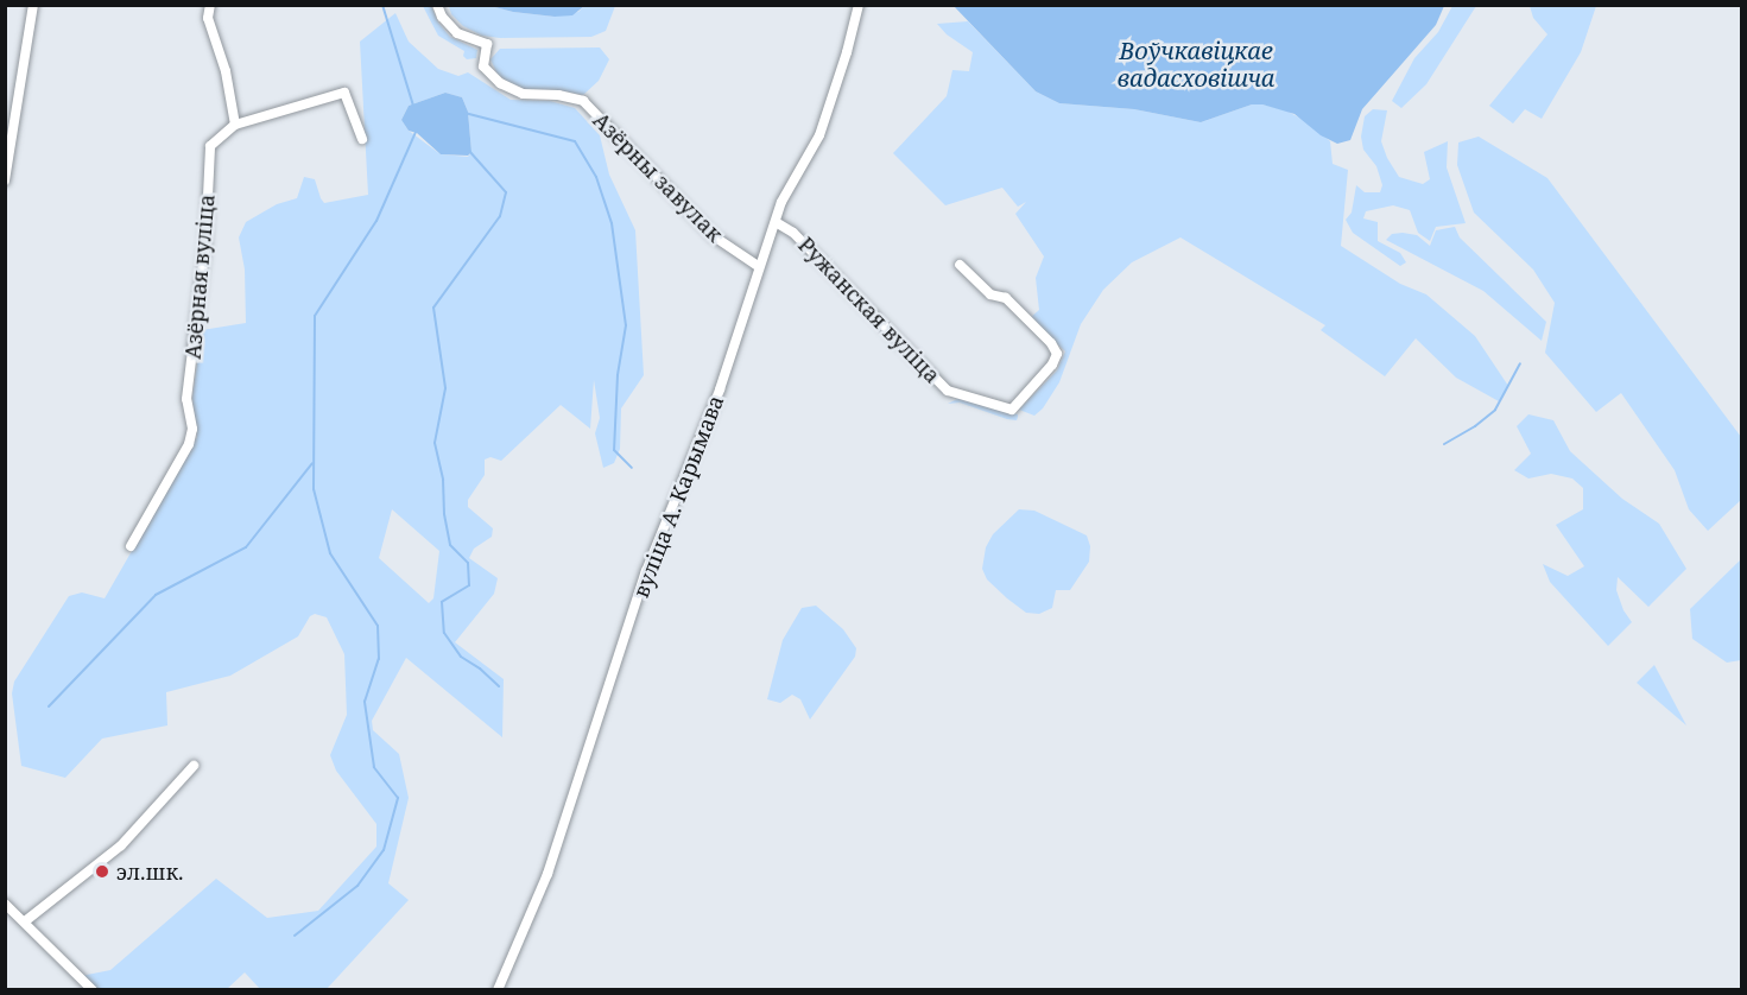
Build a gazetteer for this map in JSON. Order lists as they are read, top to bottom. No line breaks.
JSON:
{"streets":{"street":["Азёрны завулак","Азёрная вуліца","Ружанская вуліца","вуліца А. Карымава"]},"crossings":[["Азёрны завулак","вуліца А. Карымава"],["Ружанская вуліца","вуліца А. Карымава"]],"water":["Воўчкавіцкае вадасховішча"],"places":["эл.шк."]}
